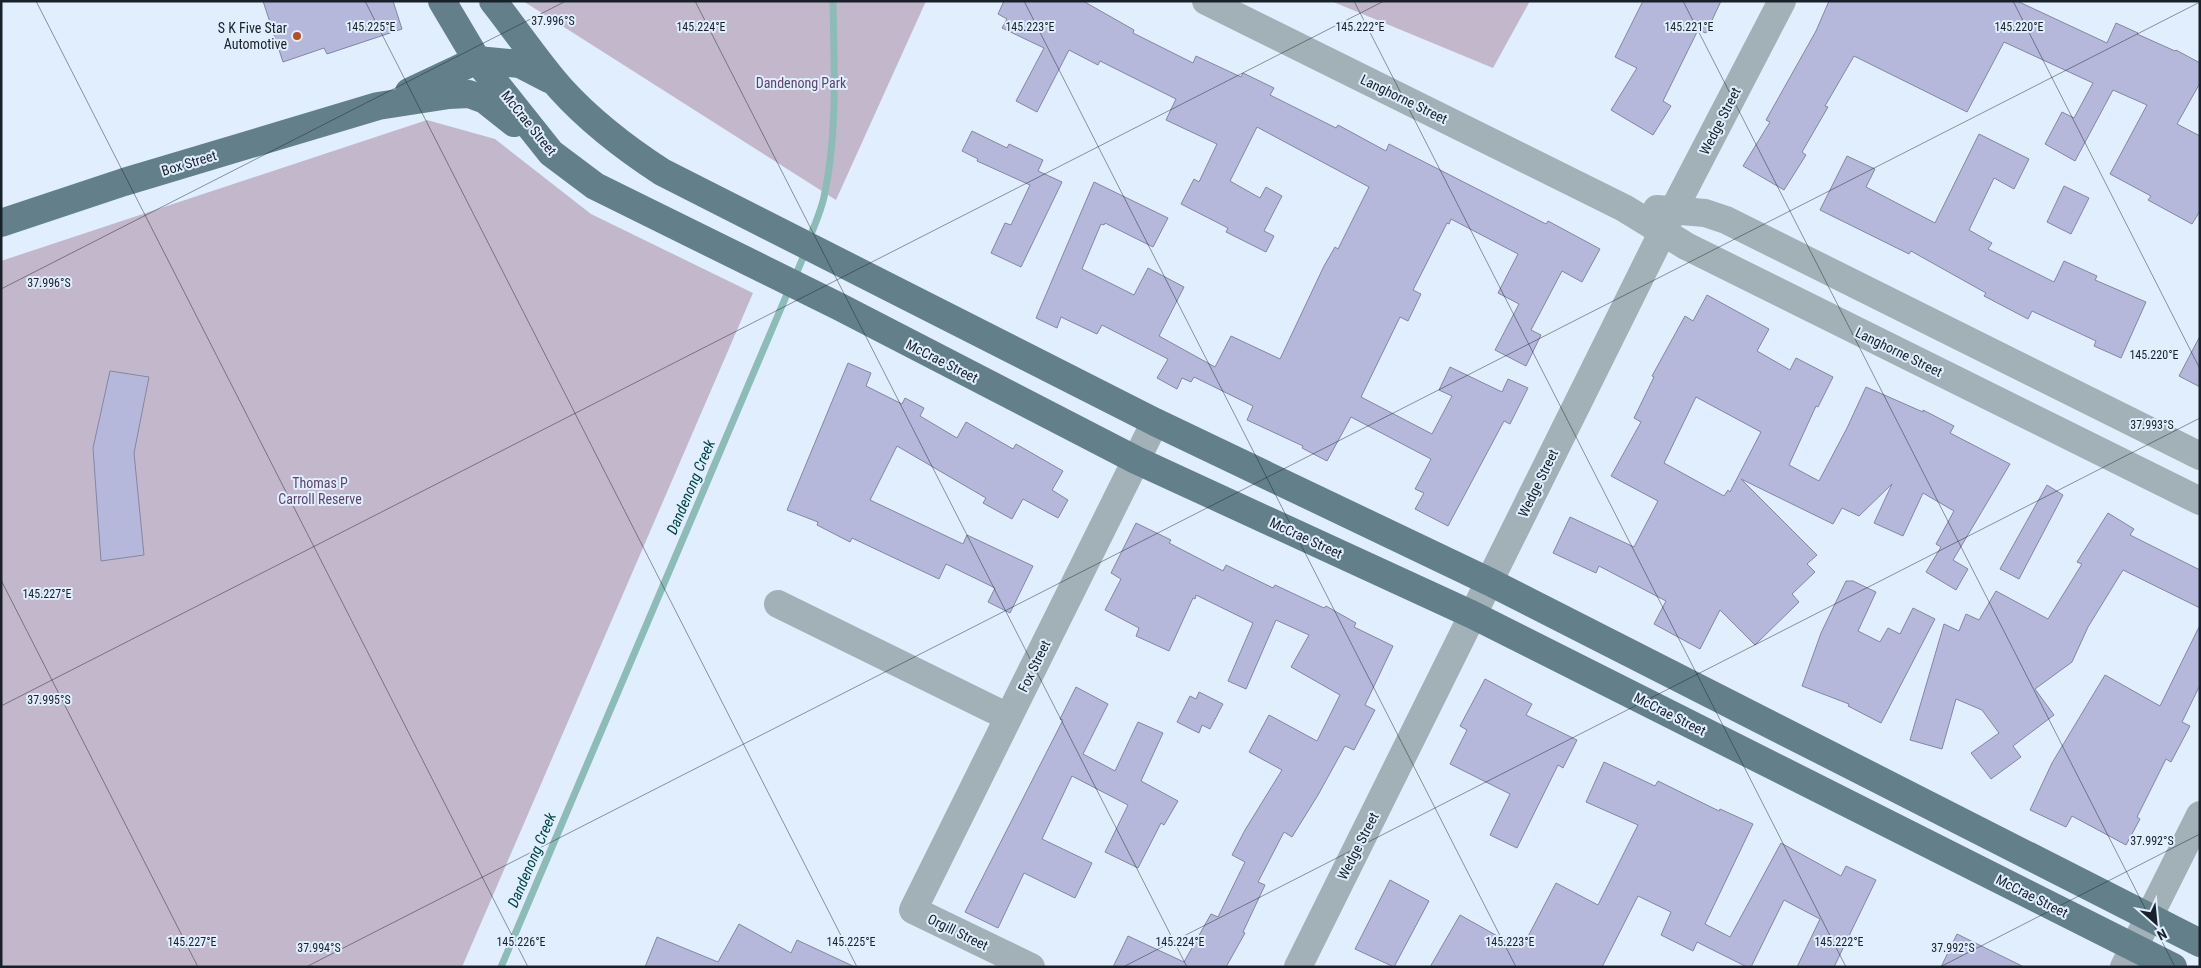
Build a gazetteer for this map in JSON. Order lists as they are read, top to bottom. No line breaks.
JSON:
{"streets":{"main road":["McCrae Street","Box Street"],"street":["Langhorne Street","Wedge Street","Fox Street","Orgill Street"]},"crossings":[["Langhorne Street","Wedge Street"],["Wedge Street","McCrae Street"],["McCrae Street","Box Street"],["McCrae Street","Fox Street"],["Fox Street","Orgill Street"]],"water":["Dandenong Creek"],"parks":["Dandenong Park","Thomas P Carroll Reserve"],"places":["S K Five Star Automotive"],"north":"bottom right","coordinates":["37.996°S","145.225°E","145.224°E","145.223°E","145.222°E","145.221°E","145.220°E","37.993°S","145.227°E","37.995°S","37.992°S","145.226°E","37.994°S"]}
